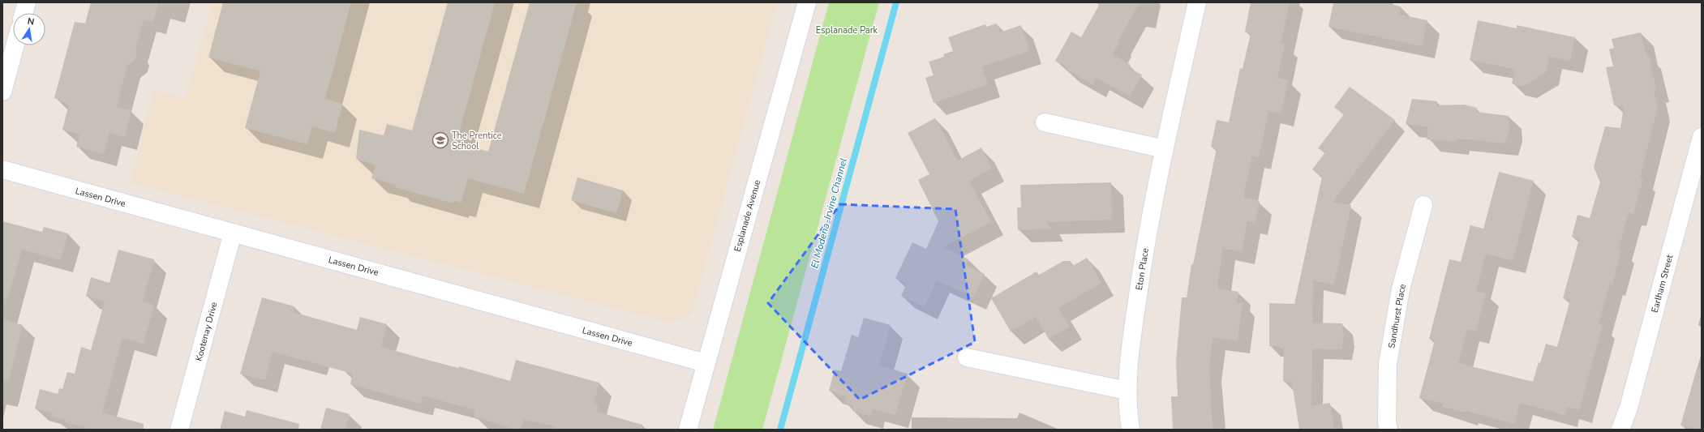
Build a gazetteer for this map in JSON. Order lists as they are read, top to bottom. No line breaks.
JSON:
{"streets":{"street":["Lassen Drive","Esplanade Avenue","Eton Place","Earlham Street","Sandhurst Place","Kootenay Drive"]},"crossings":[["Lassen Drive","Esplanade Avenue"],["Lassen Drive","Kootenay Drive"]],"water":["El Modena-Irvine Channel"],"parks":["Esplanade Park"],"places":{"school or university":["The Prentice School"]},"north":"top"}
